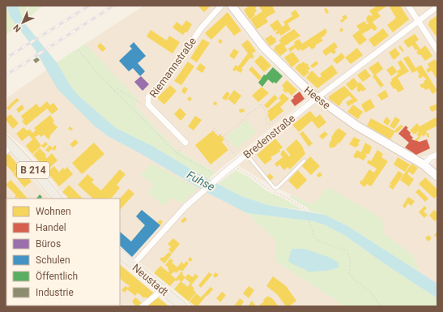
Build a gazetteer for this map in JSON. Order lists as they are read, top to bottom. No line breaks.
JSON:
{"streets":{"main road":["B 214","Neustadt"],"street":["Riemannstraße","Heese","Bredenstraße"]},"crossings":[["Heese","Bredenstraße"],["Bredenstraße","Neustadt"]],"water":["Fuhse"],"legend":["Wohnen","Handel","Büros","Schulen","Öffentlich","Industrie"],"north":"bottom left"}
